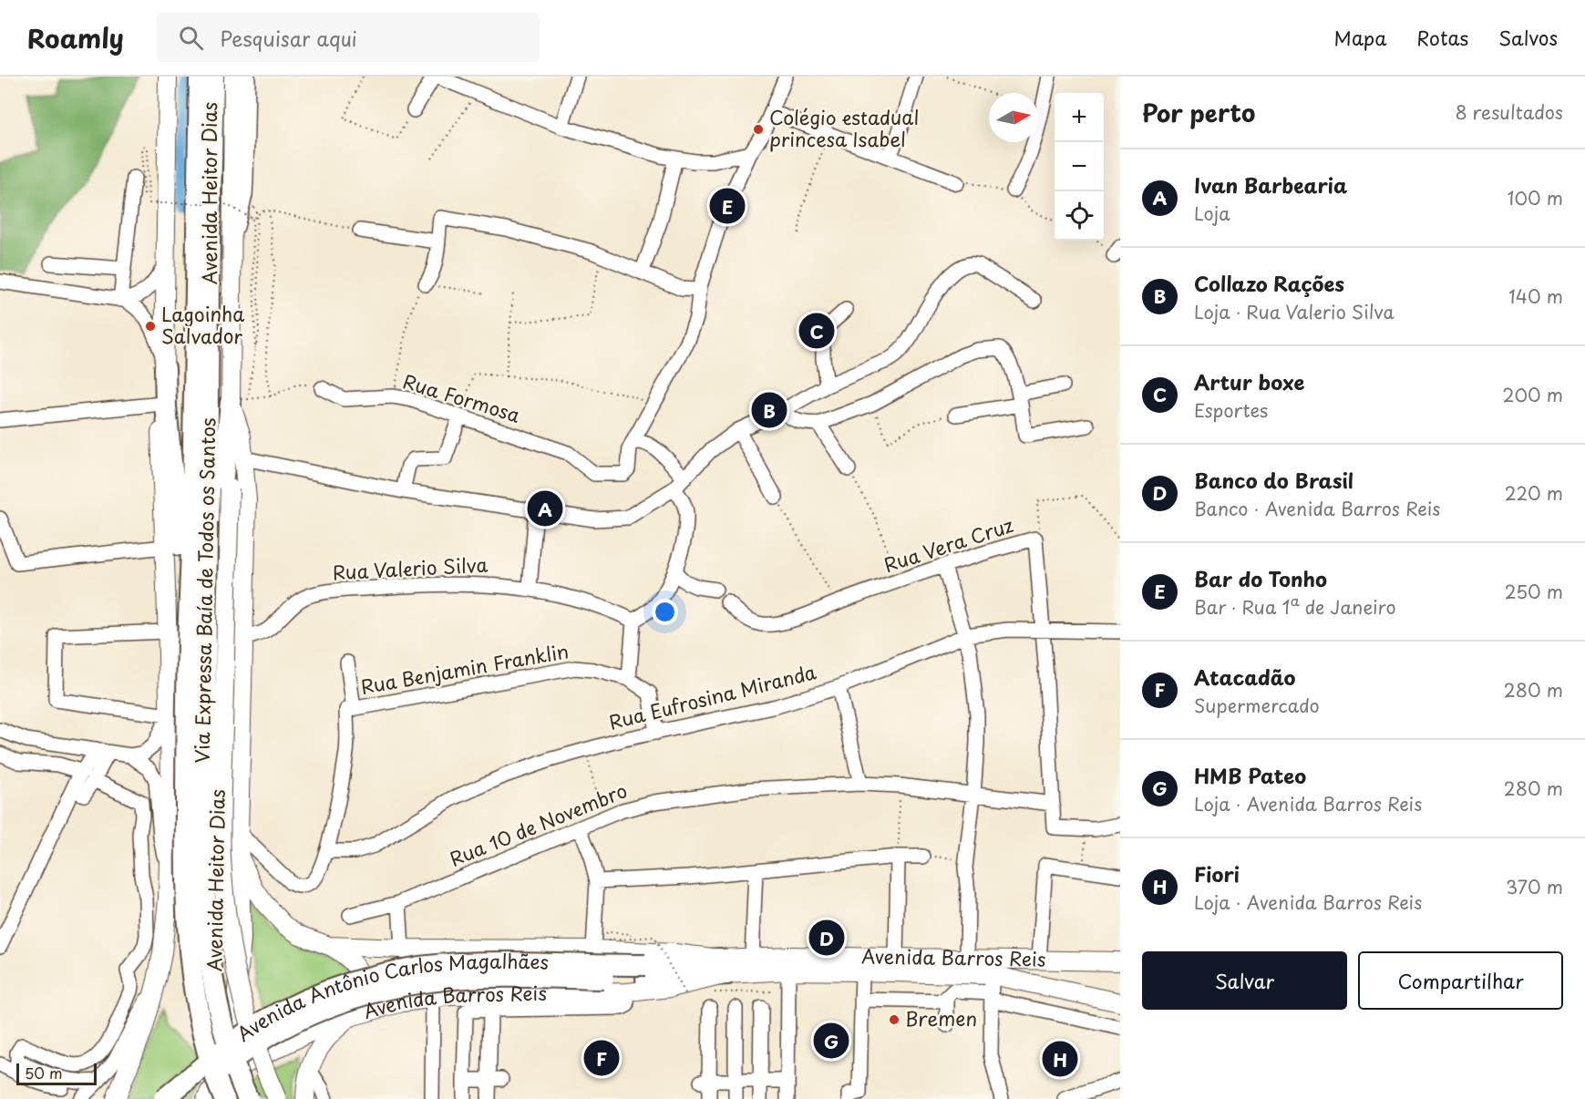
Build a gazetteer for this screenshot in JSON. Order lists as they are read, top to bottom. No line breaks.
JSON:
{"streets":{"highway":["Via Expressa Baía de Todos os Santos","Avenida Barros Reis","Avenida Antônio Carlos Magalhães"],"main road":["Avenida Heitor Dias"],"street":["Rua Formosa","Rua Vera Cruz","Rua Valerio Silva","Rua Benjamin Franklin","Rua Eufrosina Miranda","Rua 10 de Novembro"]},"crossings":[["Avenida Heitor Dias","Rua Valerio Silva"],["Avenida Heitor Dias","Via Expressa Baía de Todos os Santos"],["Avenida Heitor Dias","Avenida Barros Reis"],["Rua Vera Cruz","Rua Eufrosina Miranda"],["Rua Vera Cruz","Rua 10 de Novembro"],["Via Expressa Baía de Todos os Santos","Avenida Barros Reis"],["Rua Benjamin Franklin","Rua Eufrosina Miranda"],["Avenida Barros Reis","Avenida Antônio Carlos Magalhães"]],"places":["Colégio estadual princesa Isabel","Lagoinha Salvador","Bremen"],"scale_bar":"50 m","north":"right","page":{"header":"Roamly","search":"Pesquisar aqui","nav":["Mapa","Rotas","Salvos"],"heading":["Por perto","8 resultados"],"map_buttons":["+","−"],"list":[{"mark":"A","name":"Ivan Barbearia","note":"Loja","value":"100 m"},{"mark":"B","name":"Collazo Rações","note":"Loja · Rua Valerio Silva","value":"140 m"},{"mark":"C","name":"Artur boxe","note":"Esportes","value":"200 m"},{"mark":"D","name":"Banco do Brasil","note":"Banco · Avenida Barros Reis","value":"220 m"},{"mark":"E","name":"Bar do Tonho","note":"Bar · Rua 1ª de Janeiro","value":"250 m"},{"mark":"F","name":"Atacadão","note":"Supermercado","value":"280 m"},{"mark":"G","name":"HMB Pateo","note":"Loja · Avenida Barros Reis","value":"280 m"},{"mark":"H","name":"Fiori","note":"Loja · Avenida Barros Reis","value":"370 m"}],"pins":["E","C","B","A","D","G","F","H"],"buttons":["Salvar","Compartilhar"],"scale":"50 m"}}
